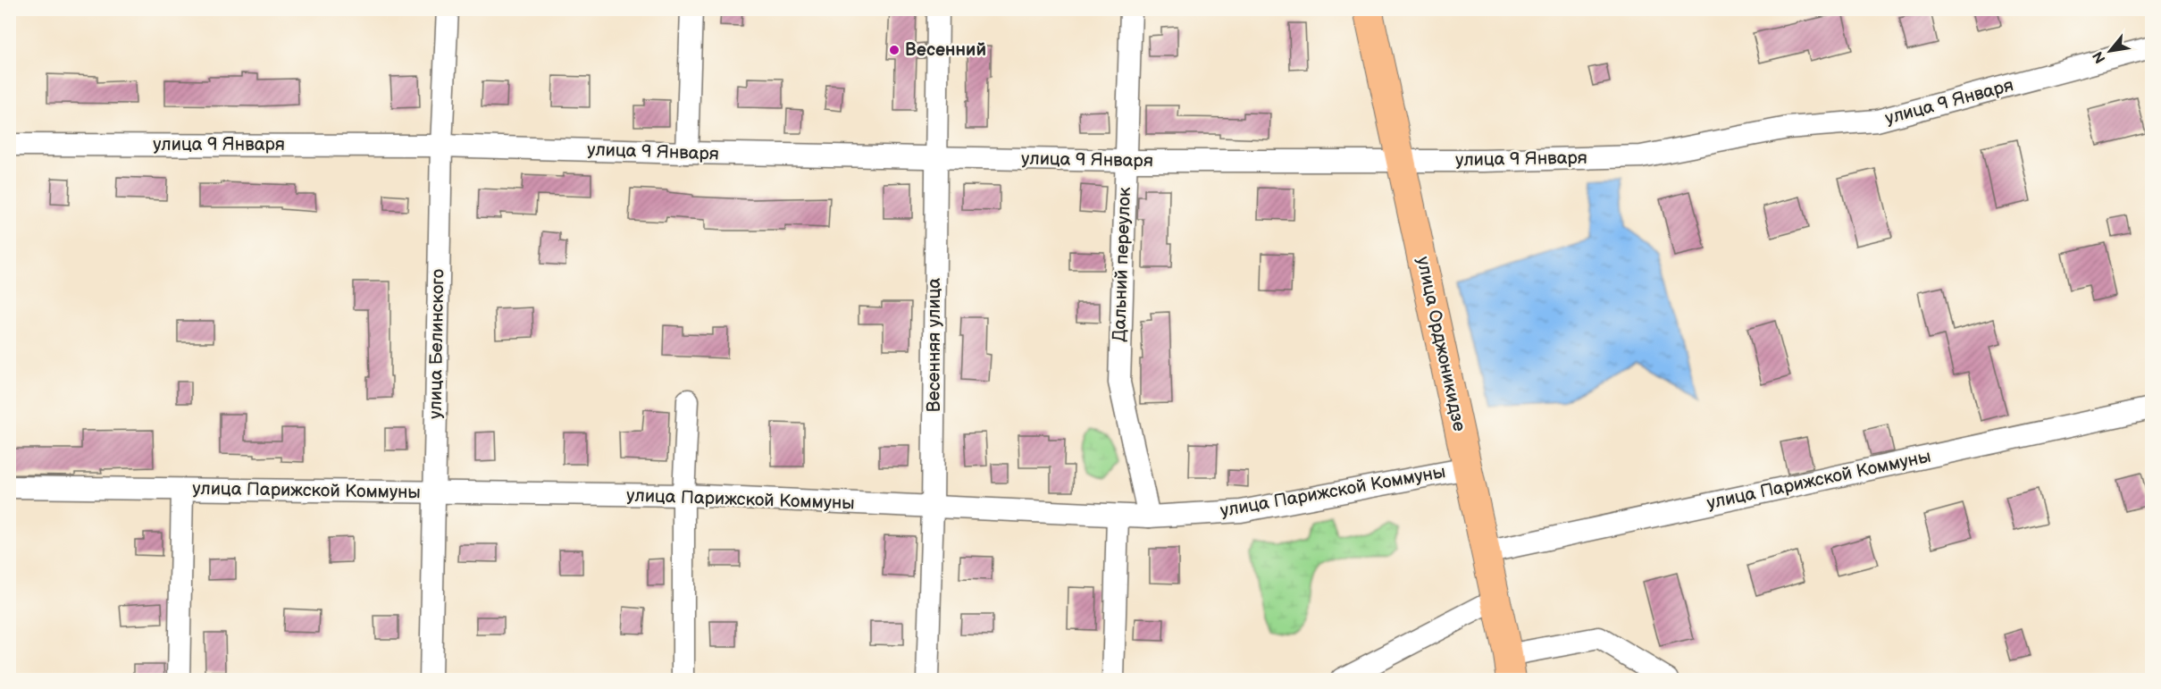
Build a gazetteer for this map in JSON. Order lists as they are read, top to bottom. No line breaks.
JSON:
{"streets":{"main road":["улица Орджоникидзе"],"street":["улица 9 Января","Дальний переулок","улица Белинского","Весенняя улица","улица Парижской Коммуны"]},"crossings":[["улица 9 Января","Дальний переулок"],["улица 9 Января","улица Белинского"],["улица 9 Января","улица Орджоникидзе"],["улица 9 Января","Весенняя улица"],["Дальний переулок","улица Парижской Коммуны"],["улица Белинского","улица Парижской Коммуны"],["улица Орджоникидзе","улица Парижской Коммуны"],["Весенняя улица","улица Парижской Коммуны"]],"places":["Весенний"],"north":"bottom left"}
